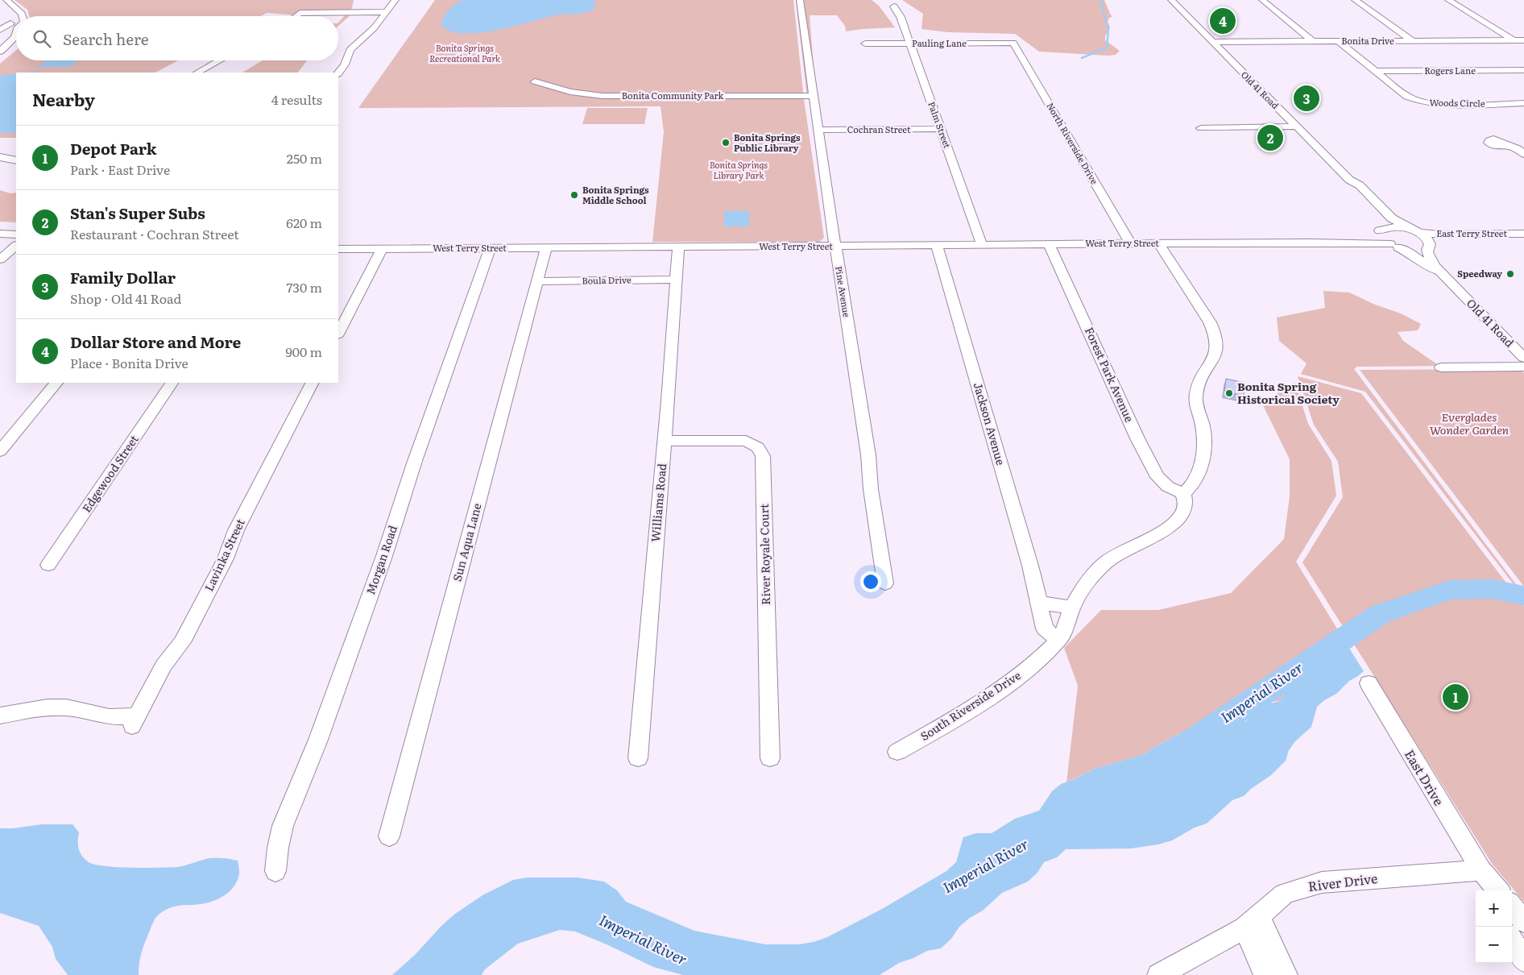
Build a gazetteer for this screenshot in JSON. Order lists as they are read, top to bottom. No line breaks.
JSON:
{"streets":{"street":["Bonita Drive","Pauling Lane","Rogers Lane","Old 41 Road","Bonita Community Park","Woods Circle","Palm Street","Cochran Street","North Riverside Drive","East Terry Street","West Terry Street","Boula Drive","Pine Avenue","Forest Park Avenue","Jackson Avenue","Edgewood Street","Williams Road","Sun Aqua Lane","River Royale Court","Lavinka Street","Morgan Road","South Riverside Drive","East Drive","River Drive"]},"crossings":[["Bonita Drive","Old 41 Road"],["Bonita Drive","Woods Circle"],["Pauling Lane","Palm Street"],["Pauling Lane","North Riverside Drive"],["Rogers Lane","Woods Circle"],["Old 41 Road","East Terry Street"],["Old 41 Road","West Terry Street"],["Bonita Community Park","Pine Avenue"],["Palm Street","Cochran Street"],["Palm Street","West Terry Street"],["Cochran Street","Pine Avenue"],["North Riverside Drive","West Terry Street"],["East Terry Street","West Terry Street"],["West Terry Street","Pine Avenue"],["West Terry Street","Forest Park Avenue"],["West Terry Street","Jackson Avenue"],["West Terry Street","Williams Road"],["West Terry Street","Sun Aqua Lane"],["West Terry Street","Morgan Road"],["Boula Drive","Williams Road"],["Boula Drive","Sun Aqua Lane"],["Forest Park Avenue","South Riverside Drive"],["Jackson Avenue","South Riverside Drive"],["Williams Road","River Royale Court"],["East Drive","River Drive"]],"water":["Imperial River"],"parks":["Bonita Springs Recreational Park","Bonita Springs Library Park","Everglades Wonder Garden"],"places":["Bonita Springs Public Library","Bonita Springs Middle School","Speedway","Bonita Spring Historical Society"],"page":{"pins":["4","3","2","1"],"search":"Search here","heading":["Nearby","4 results"],"list":[{"mark":"1","name":"Depot Park","note":"Park · East Drive","value":"250 m"},{"mark":"2","name":"Stan's Super Subs","note":"Restaurant · Cochran Street","value":"620 m"},{"mark":"3","name":"Family Dollar","note":"Shop · Old 41 Road","value":"730 m"},{"mark":"4","name":"Dollar Store and More","note":"Place · Bonita Drive","value":"900 m"}],"map_buttons":["+","−"]}}
